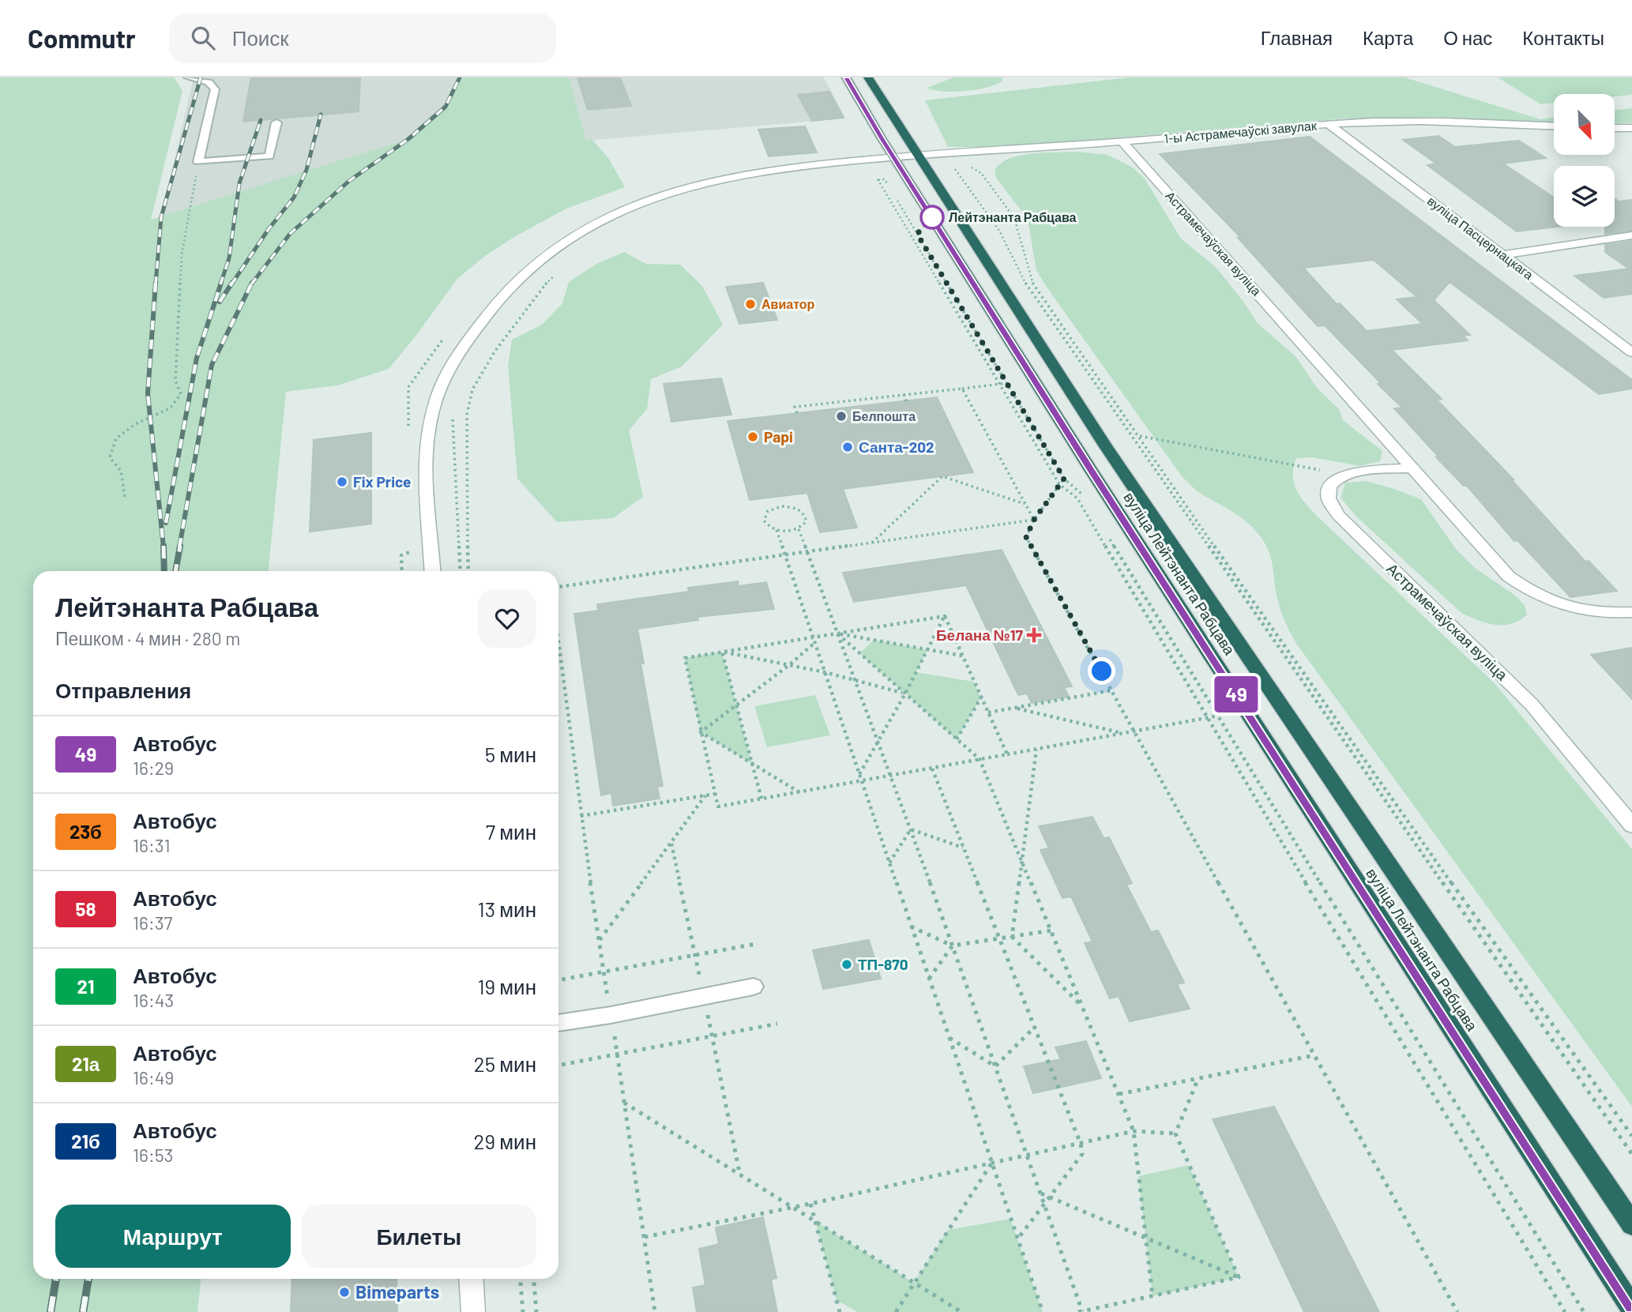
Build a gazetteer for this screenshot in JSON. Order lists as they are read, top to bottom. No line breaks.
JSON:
{"streets":{"highway":["вуліца Лейтэнанта Рабцава"],"street":["1-ы Астрамечаўскі завулак","вуліца Пасцернацкага","Астрамечаўская вуліца"]},"crossings":[["1-ы Астрамечаўскі завулак","вуліца Пасцернацкага"],["1-ы Астрамечаўскі завулак","Астрамечаўская вуліца"],["1-ы Астрамечаўскі завулак","вуліца Лейтэнанта Рабцава"]],"places":{"other":["Лейтэнанта Рабцава","Авиатор","Белпошта","Papi","Санта-202","Fix Price","ТП-870","Bimeparts"],"health":["Белана №17"]},"lines":["bus line 49"],"north":"bottom right","page":{"header":"Commutr","search":"Поиск","nav":["Главная","Карта","О нас","Контакты"],"on_map":"49","heading":[["Лейтэнанта Рабцава","Пешком · 4 мин · 280 m"],"Отправления"],"list":[{"mark":"49","name":"Автобус","note":"16:29","value":"5 мин"},{"mark":"23б","name":"Автобус","note":"16:31","value":"7 мин"},{"mark":"58","name":"Автобус","note":"16:37","value":"13 мин"},{"mark":"21","name":"Автобус","note":"16:43","value":"19 мин"},{"mark":"21а","name":"Автобус","note":"16:49","value":"25 мин"},{"mark":"21б","name":"Автобус","note":"16:53","value":"29 мин"}],"buttons":["Маршрут","Билеты"]}}
